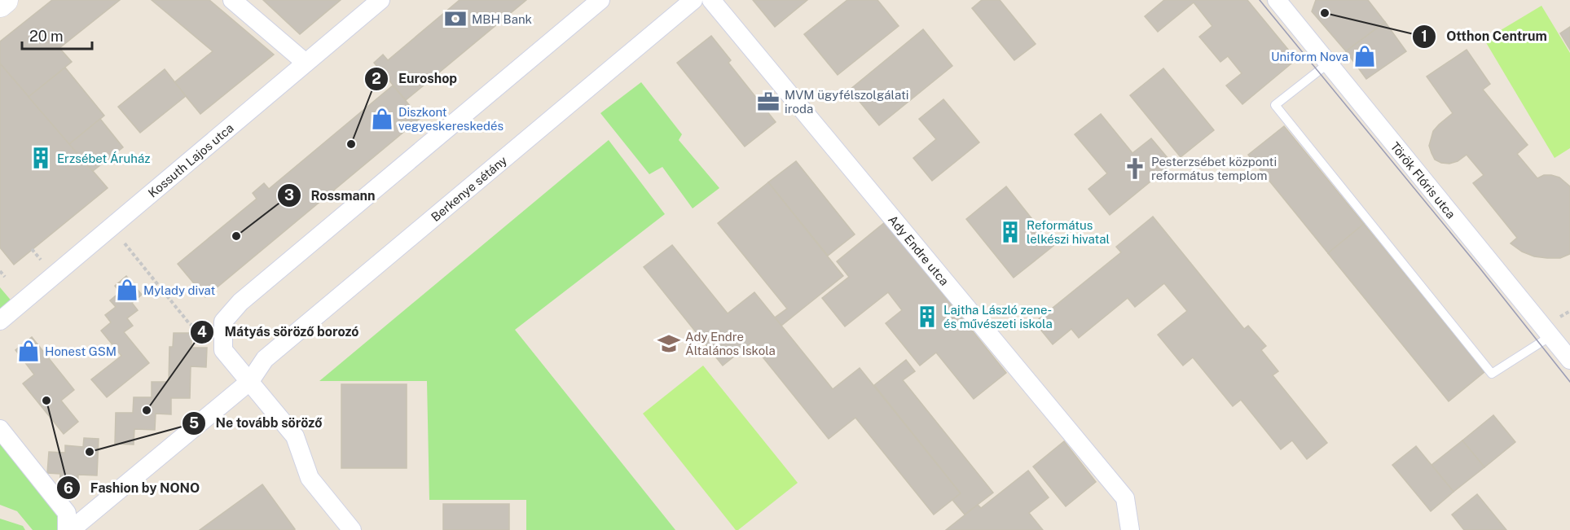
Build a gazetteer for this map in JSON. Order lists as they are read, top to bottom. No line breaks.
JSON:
{"streets":{"street":["Kossuth Lajos utca","Török Flóris utca","Berkenye sétány","Ady Endre utca"]},"places":{"other":["Otthon Centrum","Euroshop","Rossmann","Fashion by NONO","Mátyás söröző borozó","Ne tovább söröző"],"bank":["MBH Bank"],"shop":["Uniform Nova","Diszkont vegyeskereskedés","Mylady divat","Honest GSM"],"office":["MVM ügyfélszolgálati iroda"],"building":["Erzsébet Áruház","Református lelkészi hivatal","Lajtha László zene- és művészeti iskola"],"church":["Pesterzsébet központi református templom"],"school or university":["Ady Endre Általános Iskola"]},"scale_bar":"20 m"}
